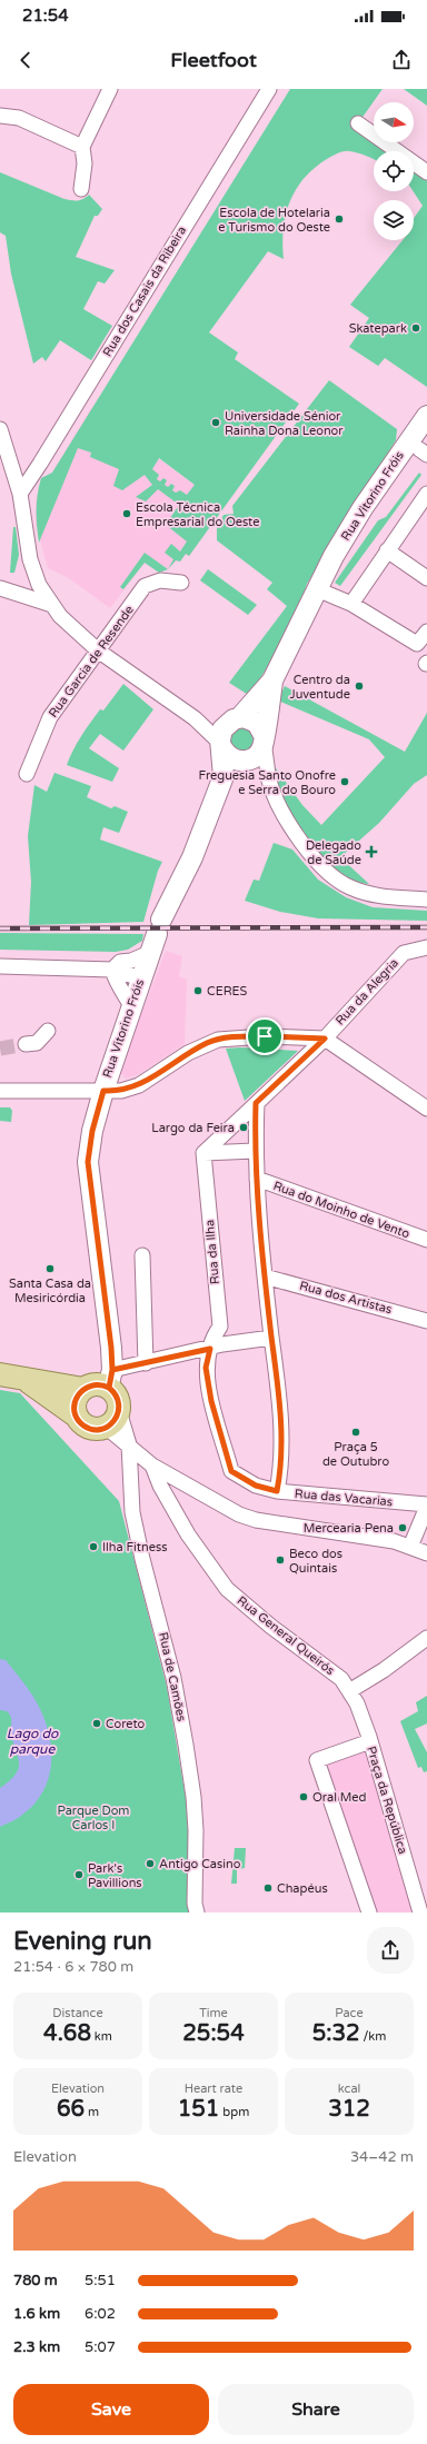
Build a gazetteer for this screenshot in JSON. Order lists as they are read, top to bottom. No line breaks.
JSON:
{"streets":{"main road":["Rua Vitorino Fróis"],"street":["Rua dos Casais da Ribeira","Rua Garcia de Resende","Rua da Alegria","Rua do Moinho de Vento","Rua da Ilha","Rua dos Artistas","Rua das Vacarias","Rua General Queirós","Rua de Camões","Praça da República"]},"crossings":[["Rua da Ilha","Rua das Vacarias"],["Rua General Queirós","Praça da República"]],"water":["Lago do parque"],"parks":["Parque Dom Carlos I"],"places":{"other":["Escola de Hotelaria e Turismo do Oeste","Skatepark","Universidade Sénior Rainha Dona Leonor","Escola Técnica Empresarial do Oeste","Centro da Juventude","Freguesia Santo Onofre e Serra do Bouro","CERES","Largo da Feira","Santa Casa da Mesiricórdia","Praça 5 de Outubro","Mercearia Pena","Ilha Fitness","Beco dos Quintais","Coreto","Oral Med","Antigo Casino","Park's Pavillions","Chapéus"],"health":["Delegado de Saúde"]},"north":"right","page":{"status":"21:54","header":"Fleetfoot","heading":["Evening run","21:54 · 6 × 780 m"],"stats":[["Distance","4.68 km"],["Time","25:54"],["Pace","5:32 /km"],["Elevation","66 m"],["Heart rate","151 bpm"],["kcal","312"]],"chart":["Elevation","34–42 m"],"list":[{"name":"780 m","note":"5:51"},{"name":"1.6 km","note":"6:02"},{"name":"2.3 km","note":"5:07"}],"buttons":["Save","Share"]}}
